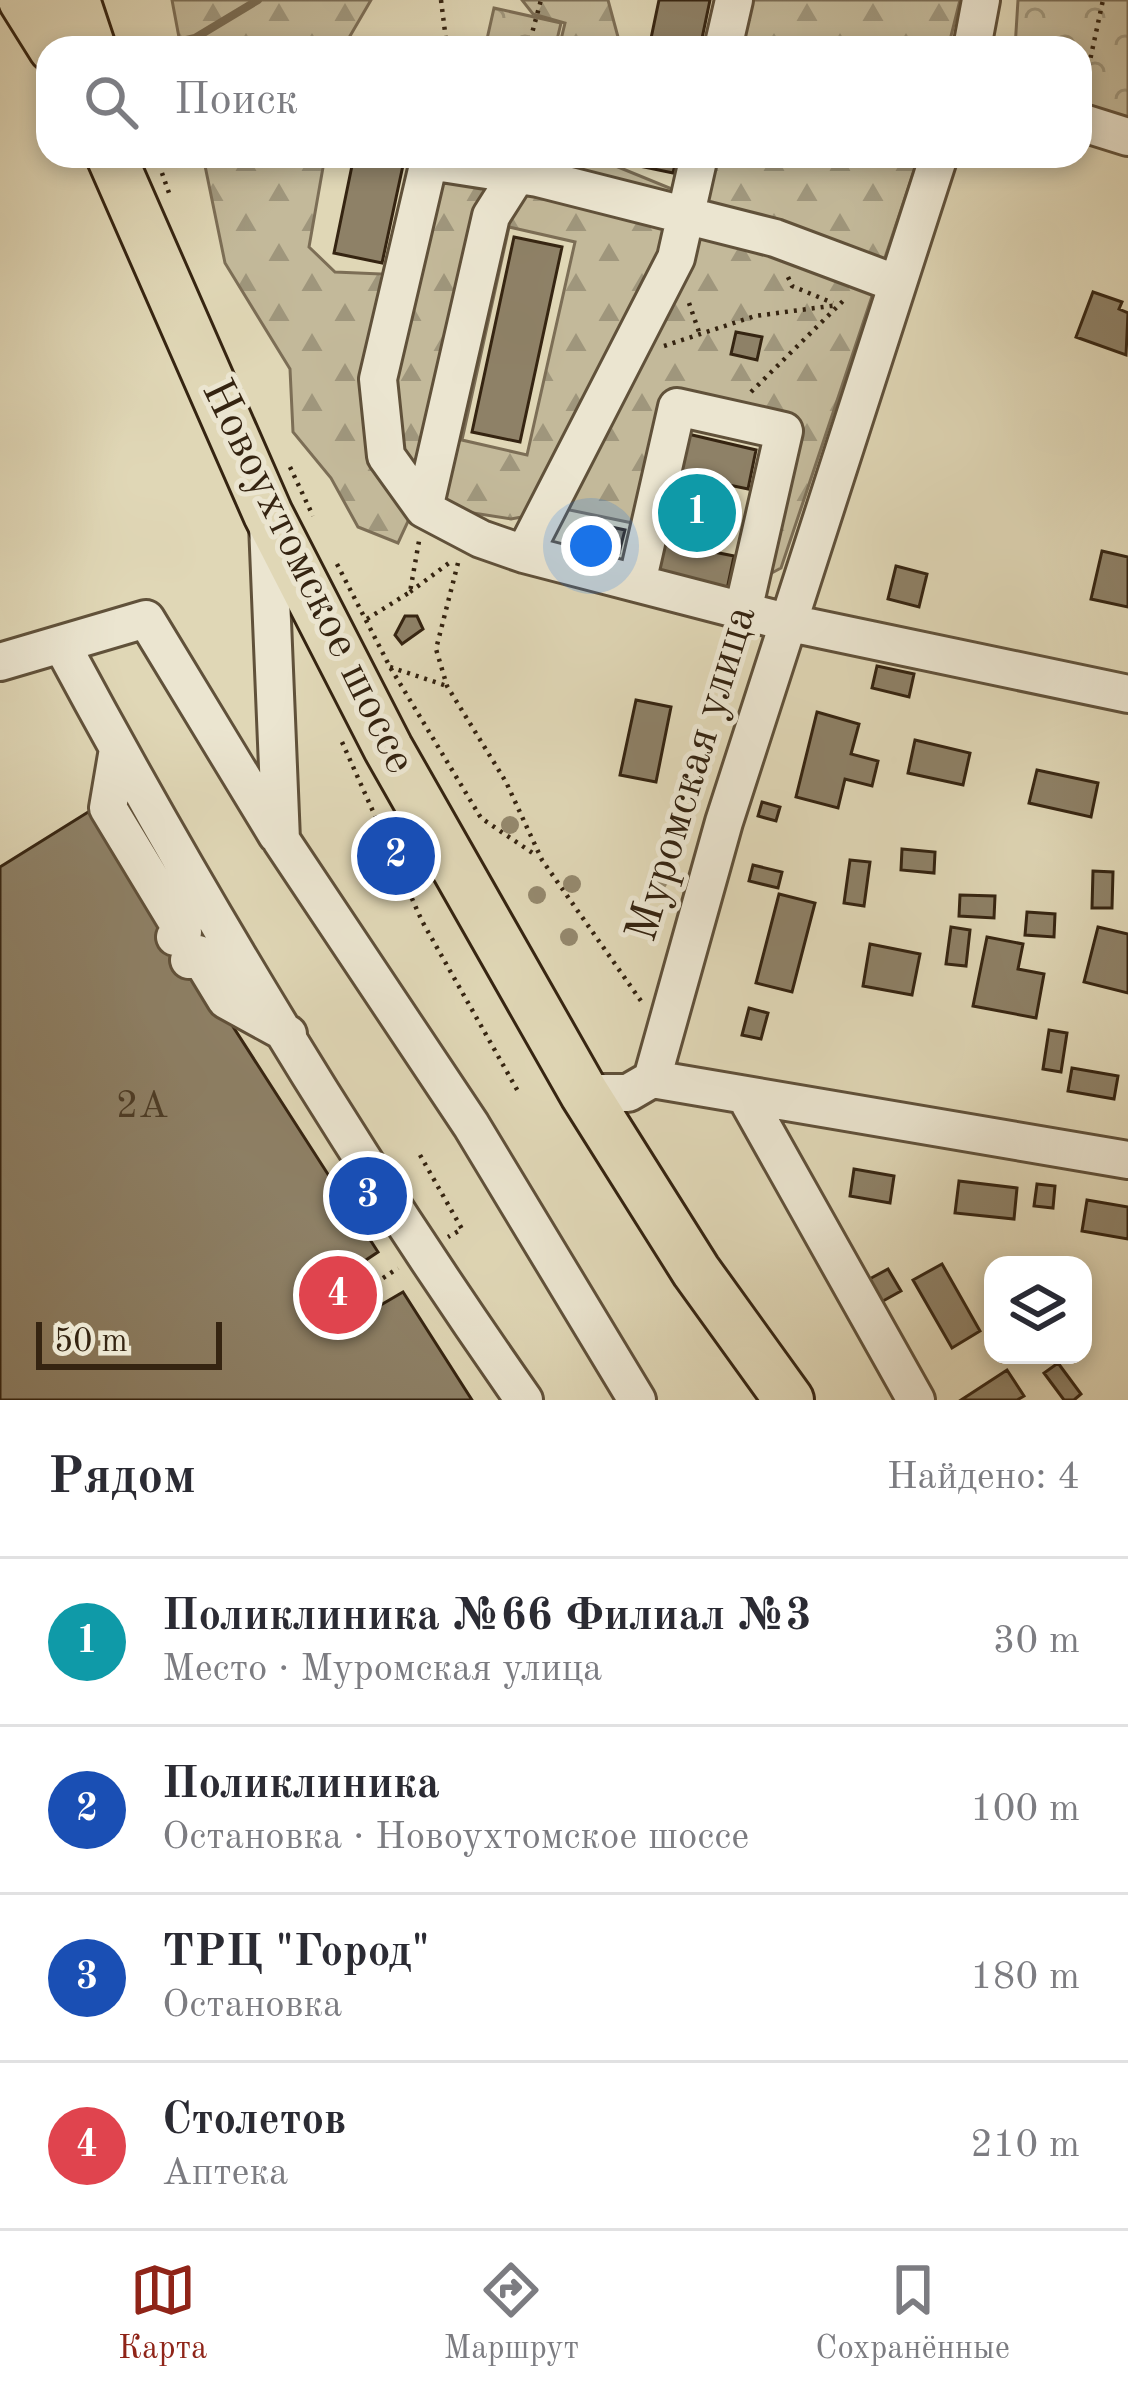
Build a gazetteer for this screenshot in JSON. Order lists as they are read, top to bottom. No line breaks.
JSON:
{"streets":{"main road":["Новоухтомское шоссе"],"street":["Муромская улица"]},"house_numbers":["2А"],"scale_bar":"50 m","page":{"search":"Поиск","pins":["1","2","3","4"],"scale":"50 m","heading":["Рядом","Найдено: 4"],"list":[{"mark":"1","name":"Поликлиника №66 Филиал №3","note":"Место · Муромская улица","value":"30 m"},{"mark":"2","name":"Поликлиника","note":"Остановка · Новоухтомское шоссе","value":"100 m"},{"mark":"3","name":"ТРЦ \"Город\"","note":"Остановка","value":"180 m"},{"mark":"4","name":"Столетов","note":"Аптека","value":"210 m"}],"nav":["Карта","Маршрут","Сохранённые"]}}
